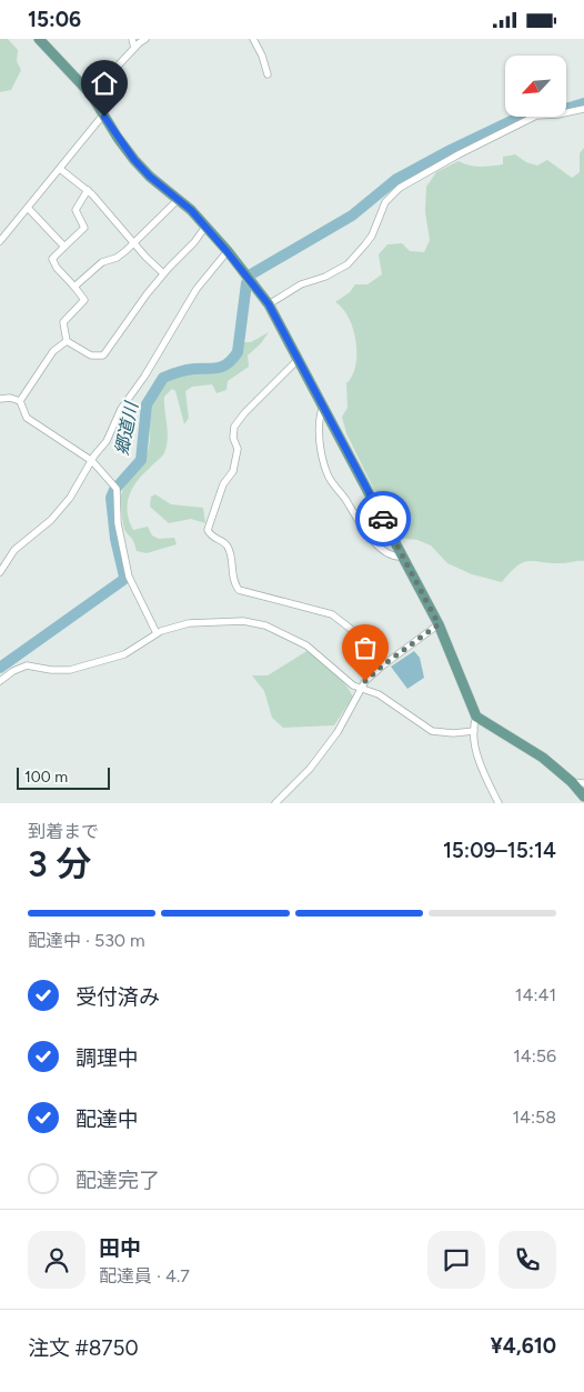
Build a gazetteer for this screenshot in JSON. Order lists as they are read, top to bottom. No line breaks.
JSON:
{"water":["郷道川"],"scale_bar":"100 m","north":"bottom left","page":{"status":"15:06","scale":"100 m","heading":["3 分","到着まで","15:09–15:14"],"panel":["田中","配達員 · 4.7","注文 #8750","¥4,610"],"bar":"配達中 · 530 m","list":[["受付済み","14:41"],["調理中","14:56"],["配達中","14:58"],"配達完了"]}}
